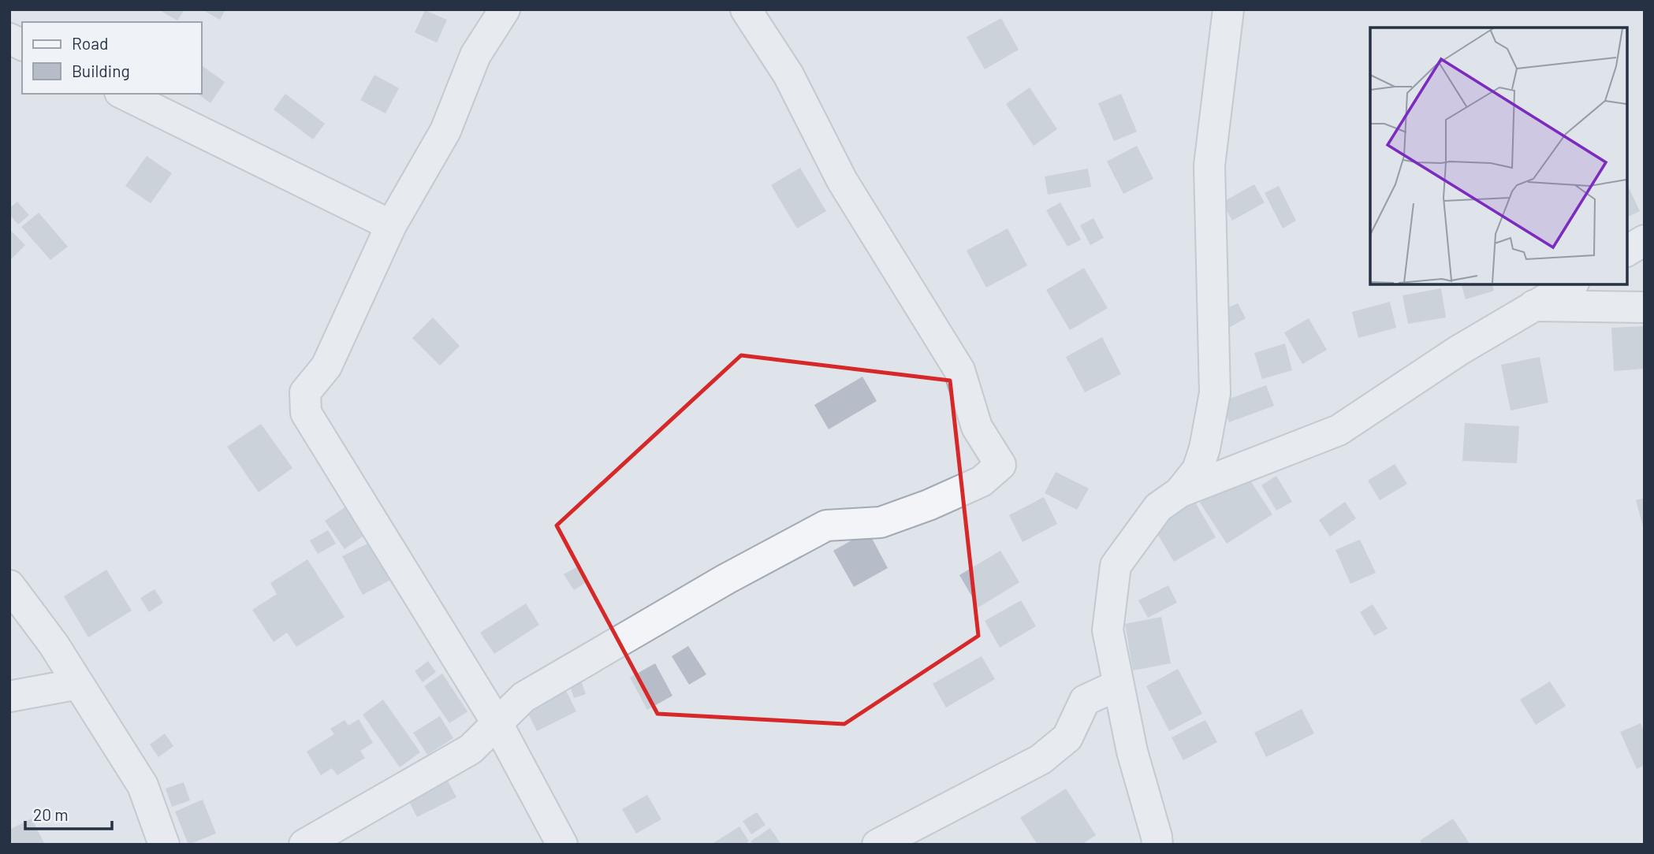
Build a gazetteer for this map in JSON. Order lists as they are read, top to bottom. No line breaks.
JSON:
{"legend":["Road","Building"],"scale_bar":"20 m"}
